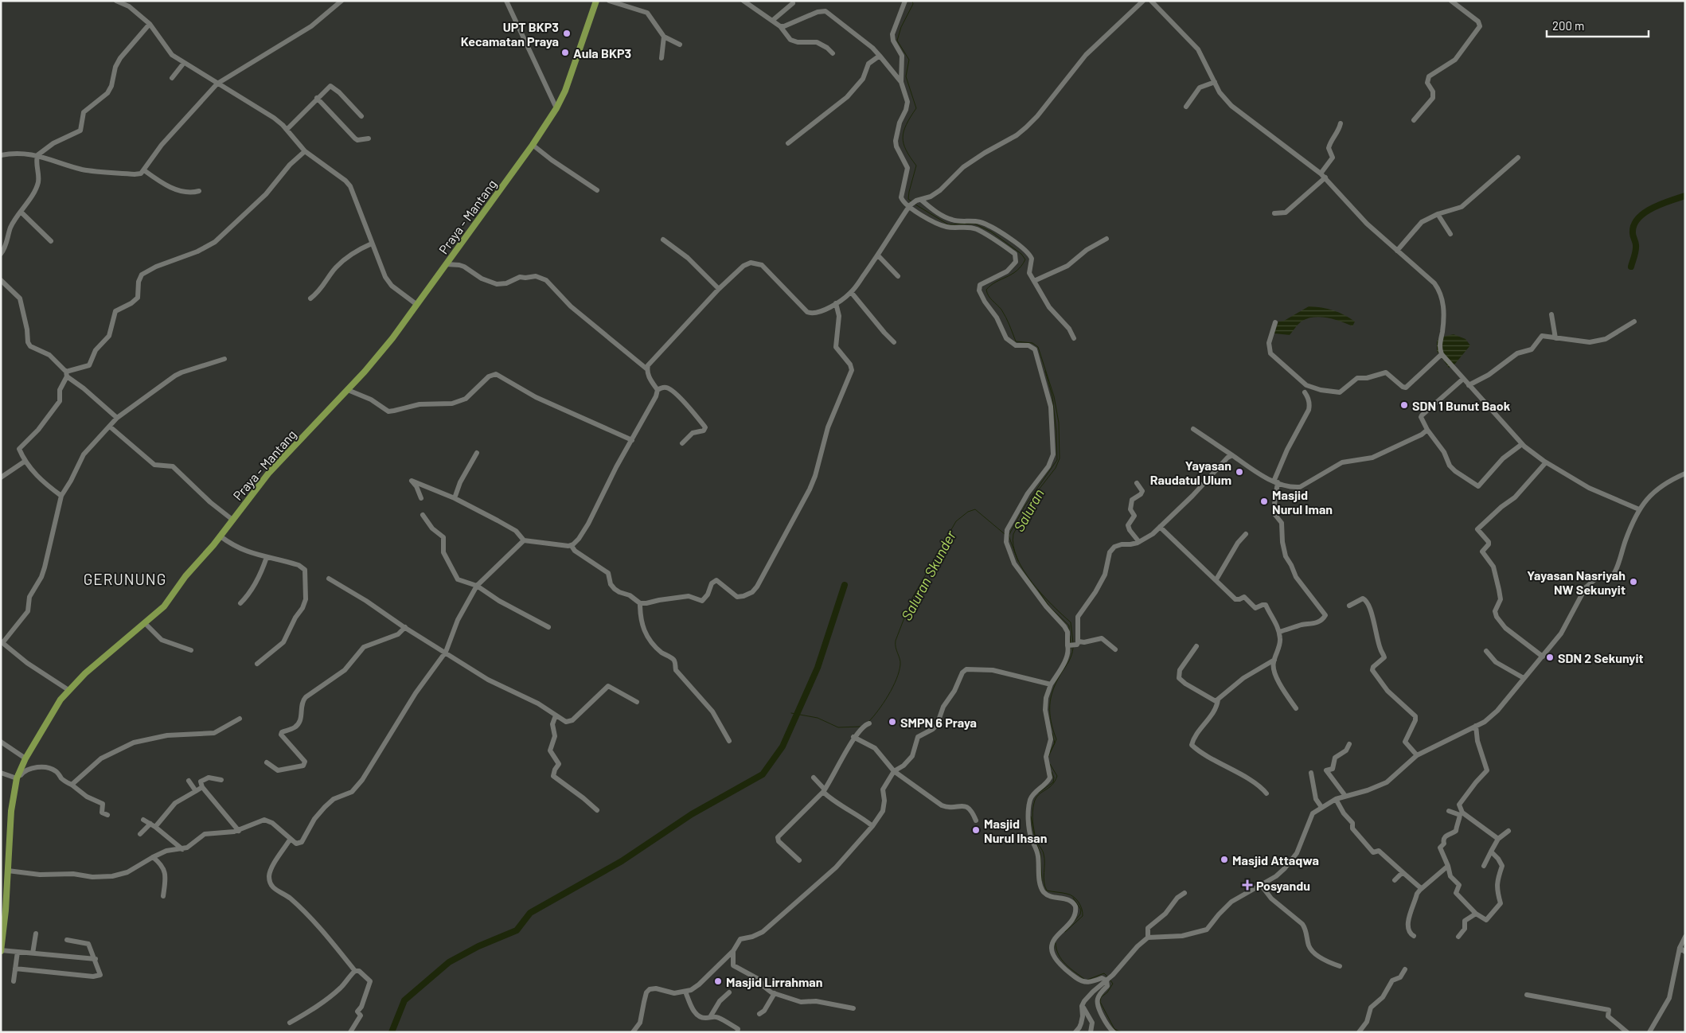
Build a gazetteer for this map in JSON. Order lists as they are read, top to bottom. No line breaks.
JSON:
{"streets":{"main road":["Praya - Mantang"]},"districts":["GERUNUNG"],"water":["Saluran","Saluran Skunder"],"places":{"other":["UPT BKP3 Kecamatan Praya","Aula BKP3","SDN 1 Bunut Baok","Yayasan Raudatul Ulum","Masjid Nurul Iman","Yayasan Nasriyah NW Sekunyit","SDN 2 Sekunyit","SMPN 6 Praya","Masjid Nurul Ihsan","Masjid Attaqwa","Masjid Lirrahman"],"health":["Posyandu"]},"scale_bar":"200 m"}
